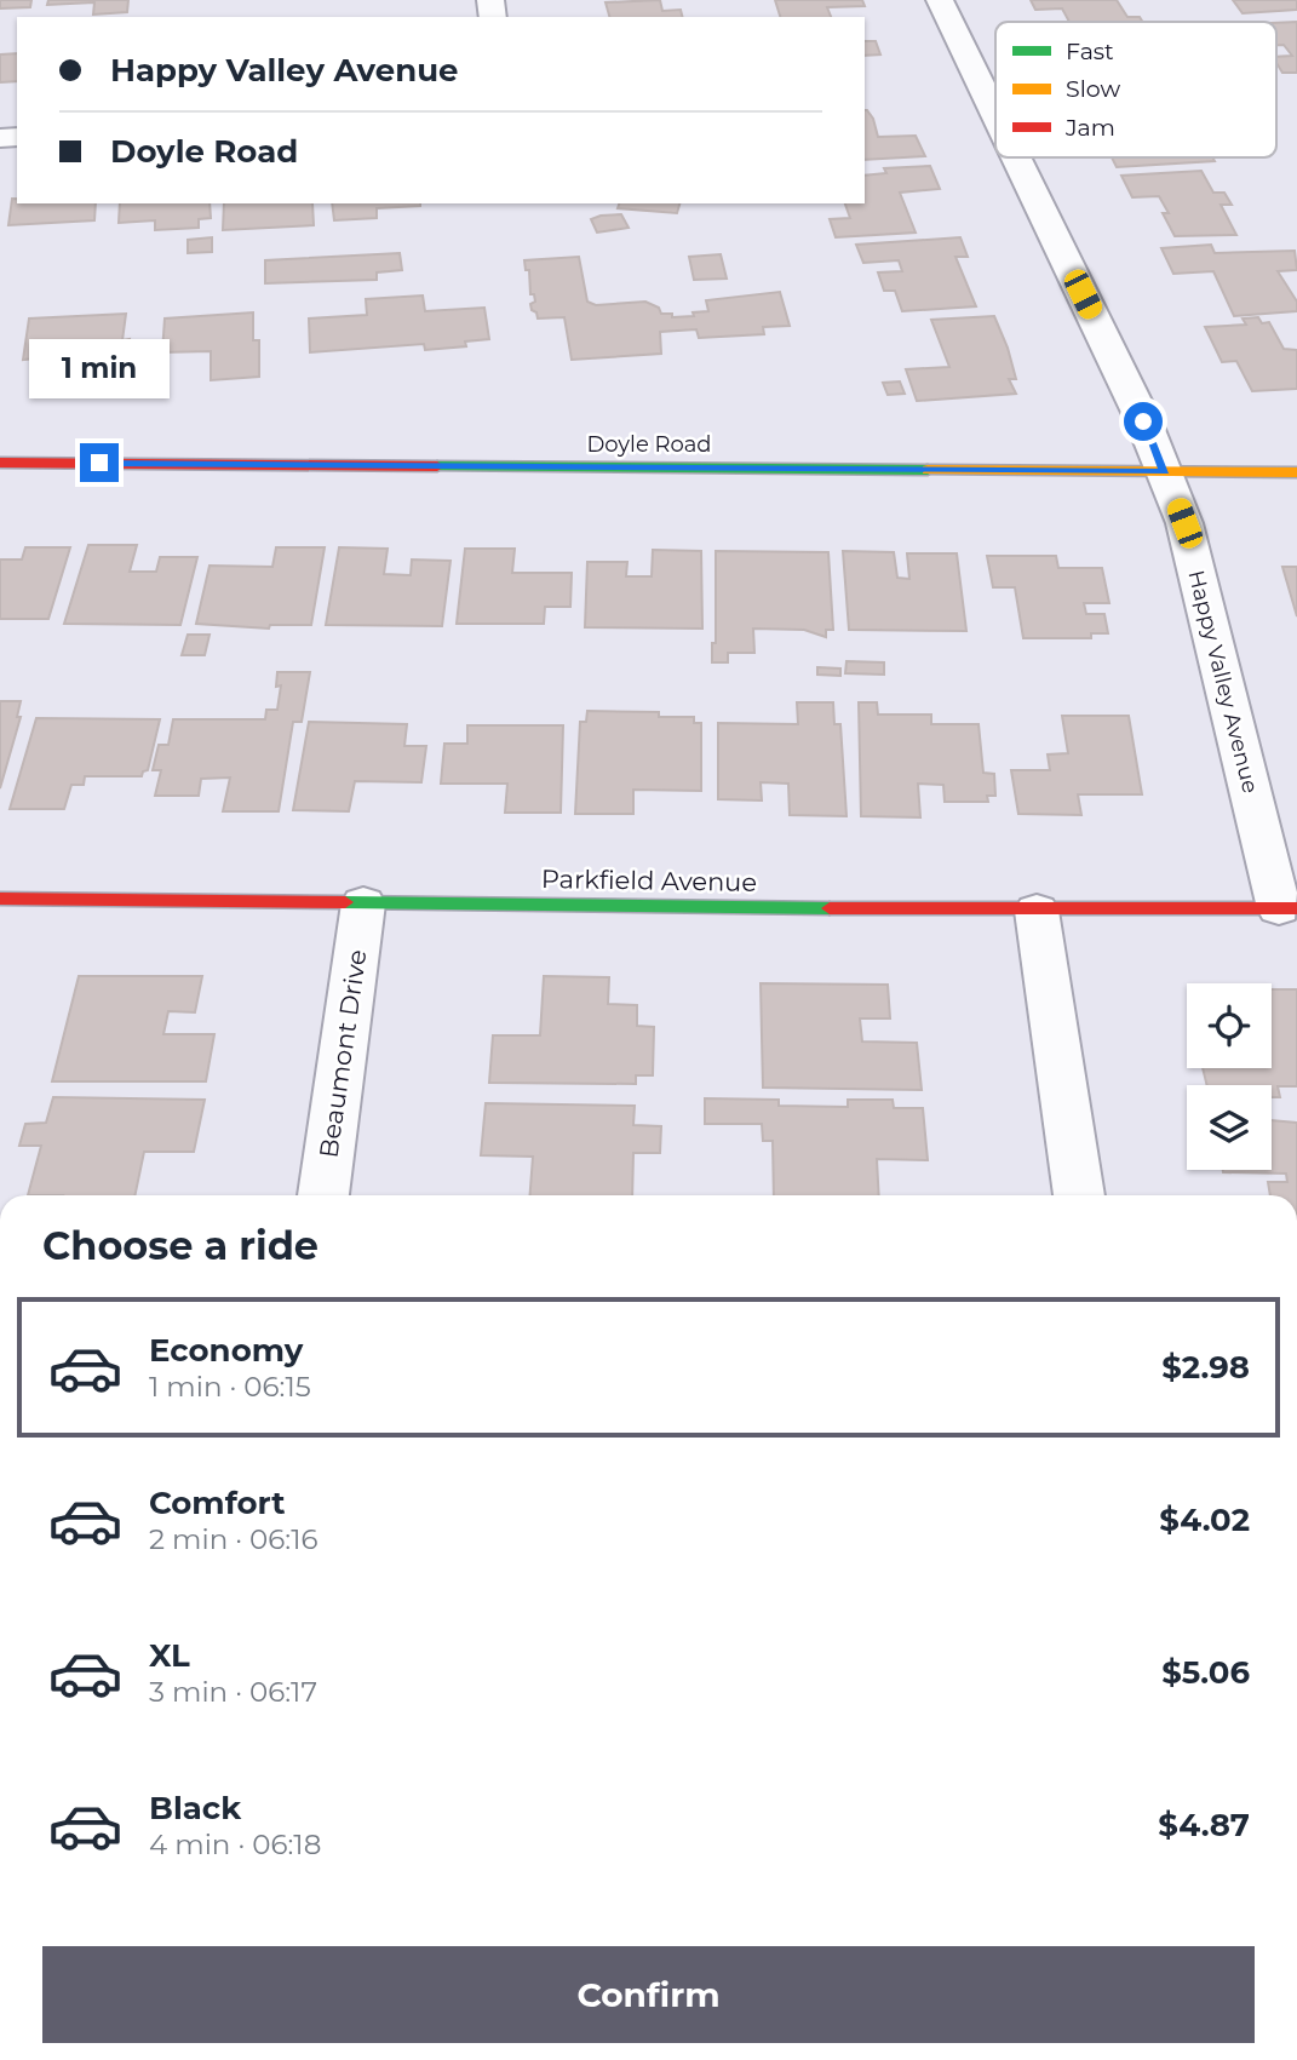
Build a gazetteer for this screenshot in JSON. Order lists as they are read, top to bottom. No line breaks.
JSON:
{"streets":{"main road":["Doyle Road","Parkfield Avenue"],"street":["Happy Valley Avenue","Beaumont Drive"]},"crossings":[["Doyle Road","Happy Valley Avenue"],["Happy Valley Avenue","Parkfield Avenue"],["Parkfield Avenue","Beaumont Drive"]],"legend":["Fast","Slow","Jam"],"page":{"banner":["Happy Valley Avenue","Doyle Road"],"bubble":"1 min","heading":"Choose a ride","list":[{"name":"Economy","note":"1 min · 06:15","value":"$2.98"},{"name":"Comfort","note":"2 min · 06:16","value":"$4.02"},{"name":"XL","note":"3 min · 06:17","value":"$5.06"},{"name":"Black","note":"4 min · 06:18","value":"$4.87"}],"buttons":"Confirm"}}
